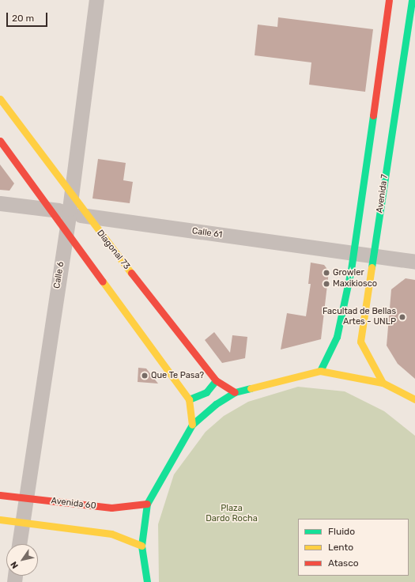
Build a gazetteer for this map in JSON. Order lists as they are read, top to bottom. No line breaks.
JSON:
{"streets":{"main road":["Avenida 7","Diagonal 73","Avenida 60"],"street":["Calle 61","Calle 6"]},"crossings":[["Avenida 7","Calle 61"],["Calle 61","Diagonal 73"],["Calle 61","Calle 6"],["Diagonal 73","Calle 6"],["Calle 6","Avenida 60"]],"parks":["Plaza Dardo Rocha"],"places":["Growler","Maxikiosco","Facultad de Bellas Artes - UNLP","Que Te Pasa?"],"legend":["Fluido","Lento","Atasco"],"scale_bar":"20 m","north":"bottom left"}
